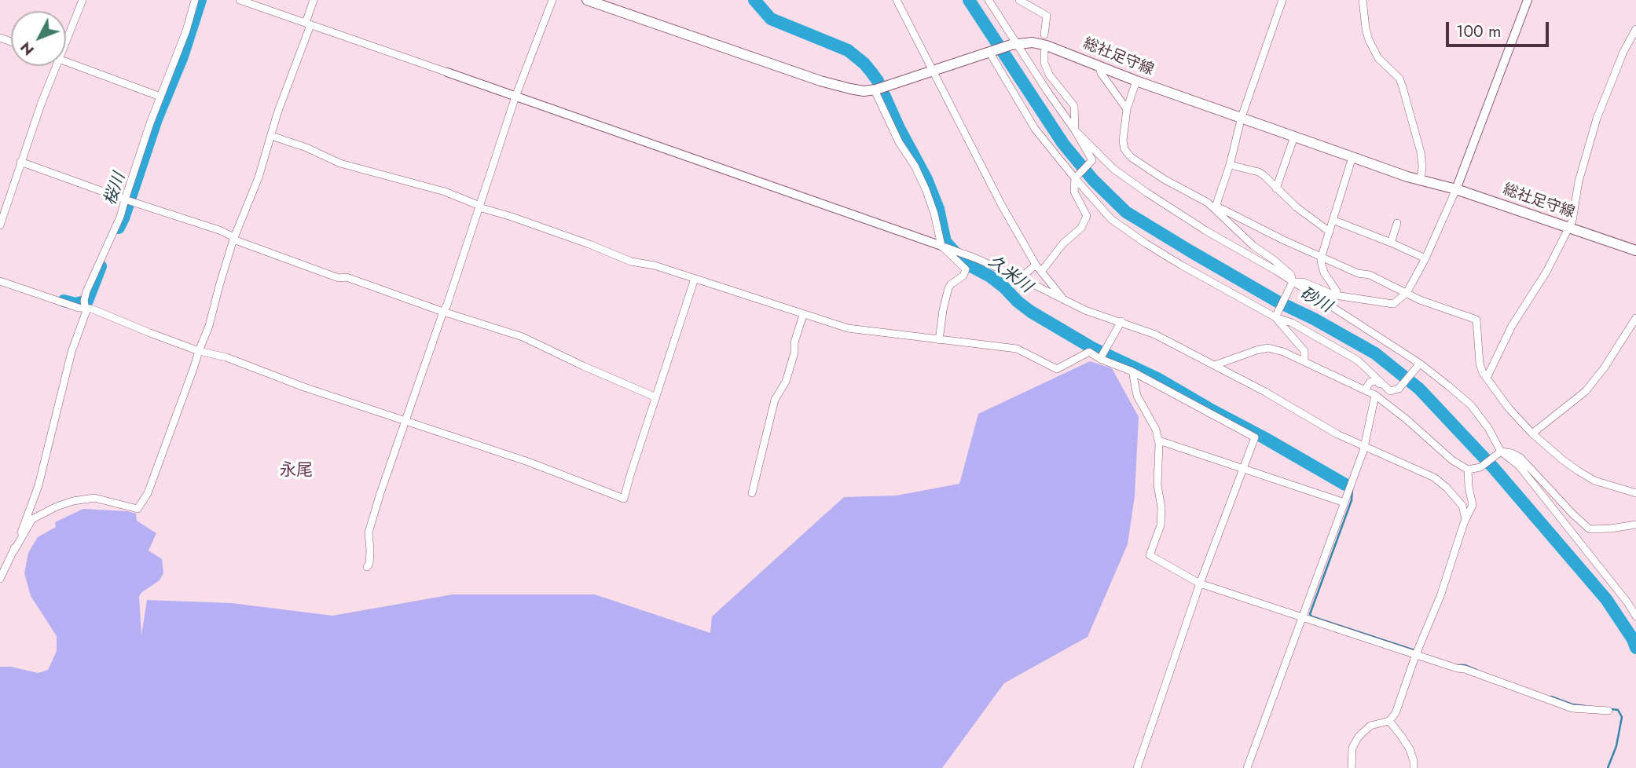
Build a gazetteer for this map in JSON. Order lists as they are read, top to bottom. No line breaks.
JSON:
{"streets":{"main road":["総社足守線"]},"districts":["永尾"],"water":["桜川","久米川","砂川"],"scale_bar":"100 m","north":"bottom left"}
